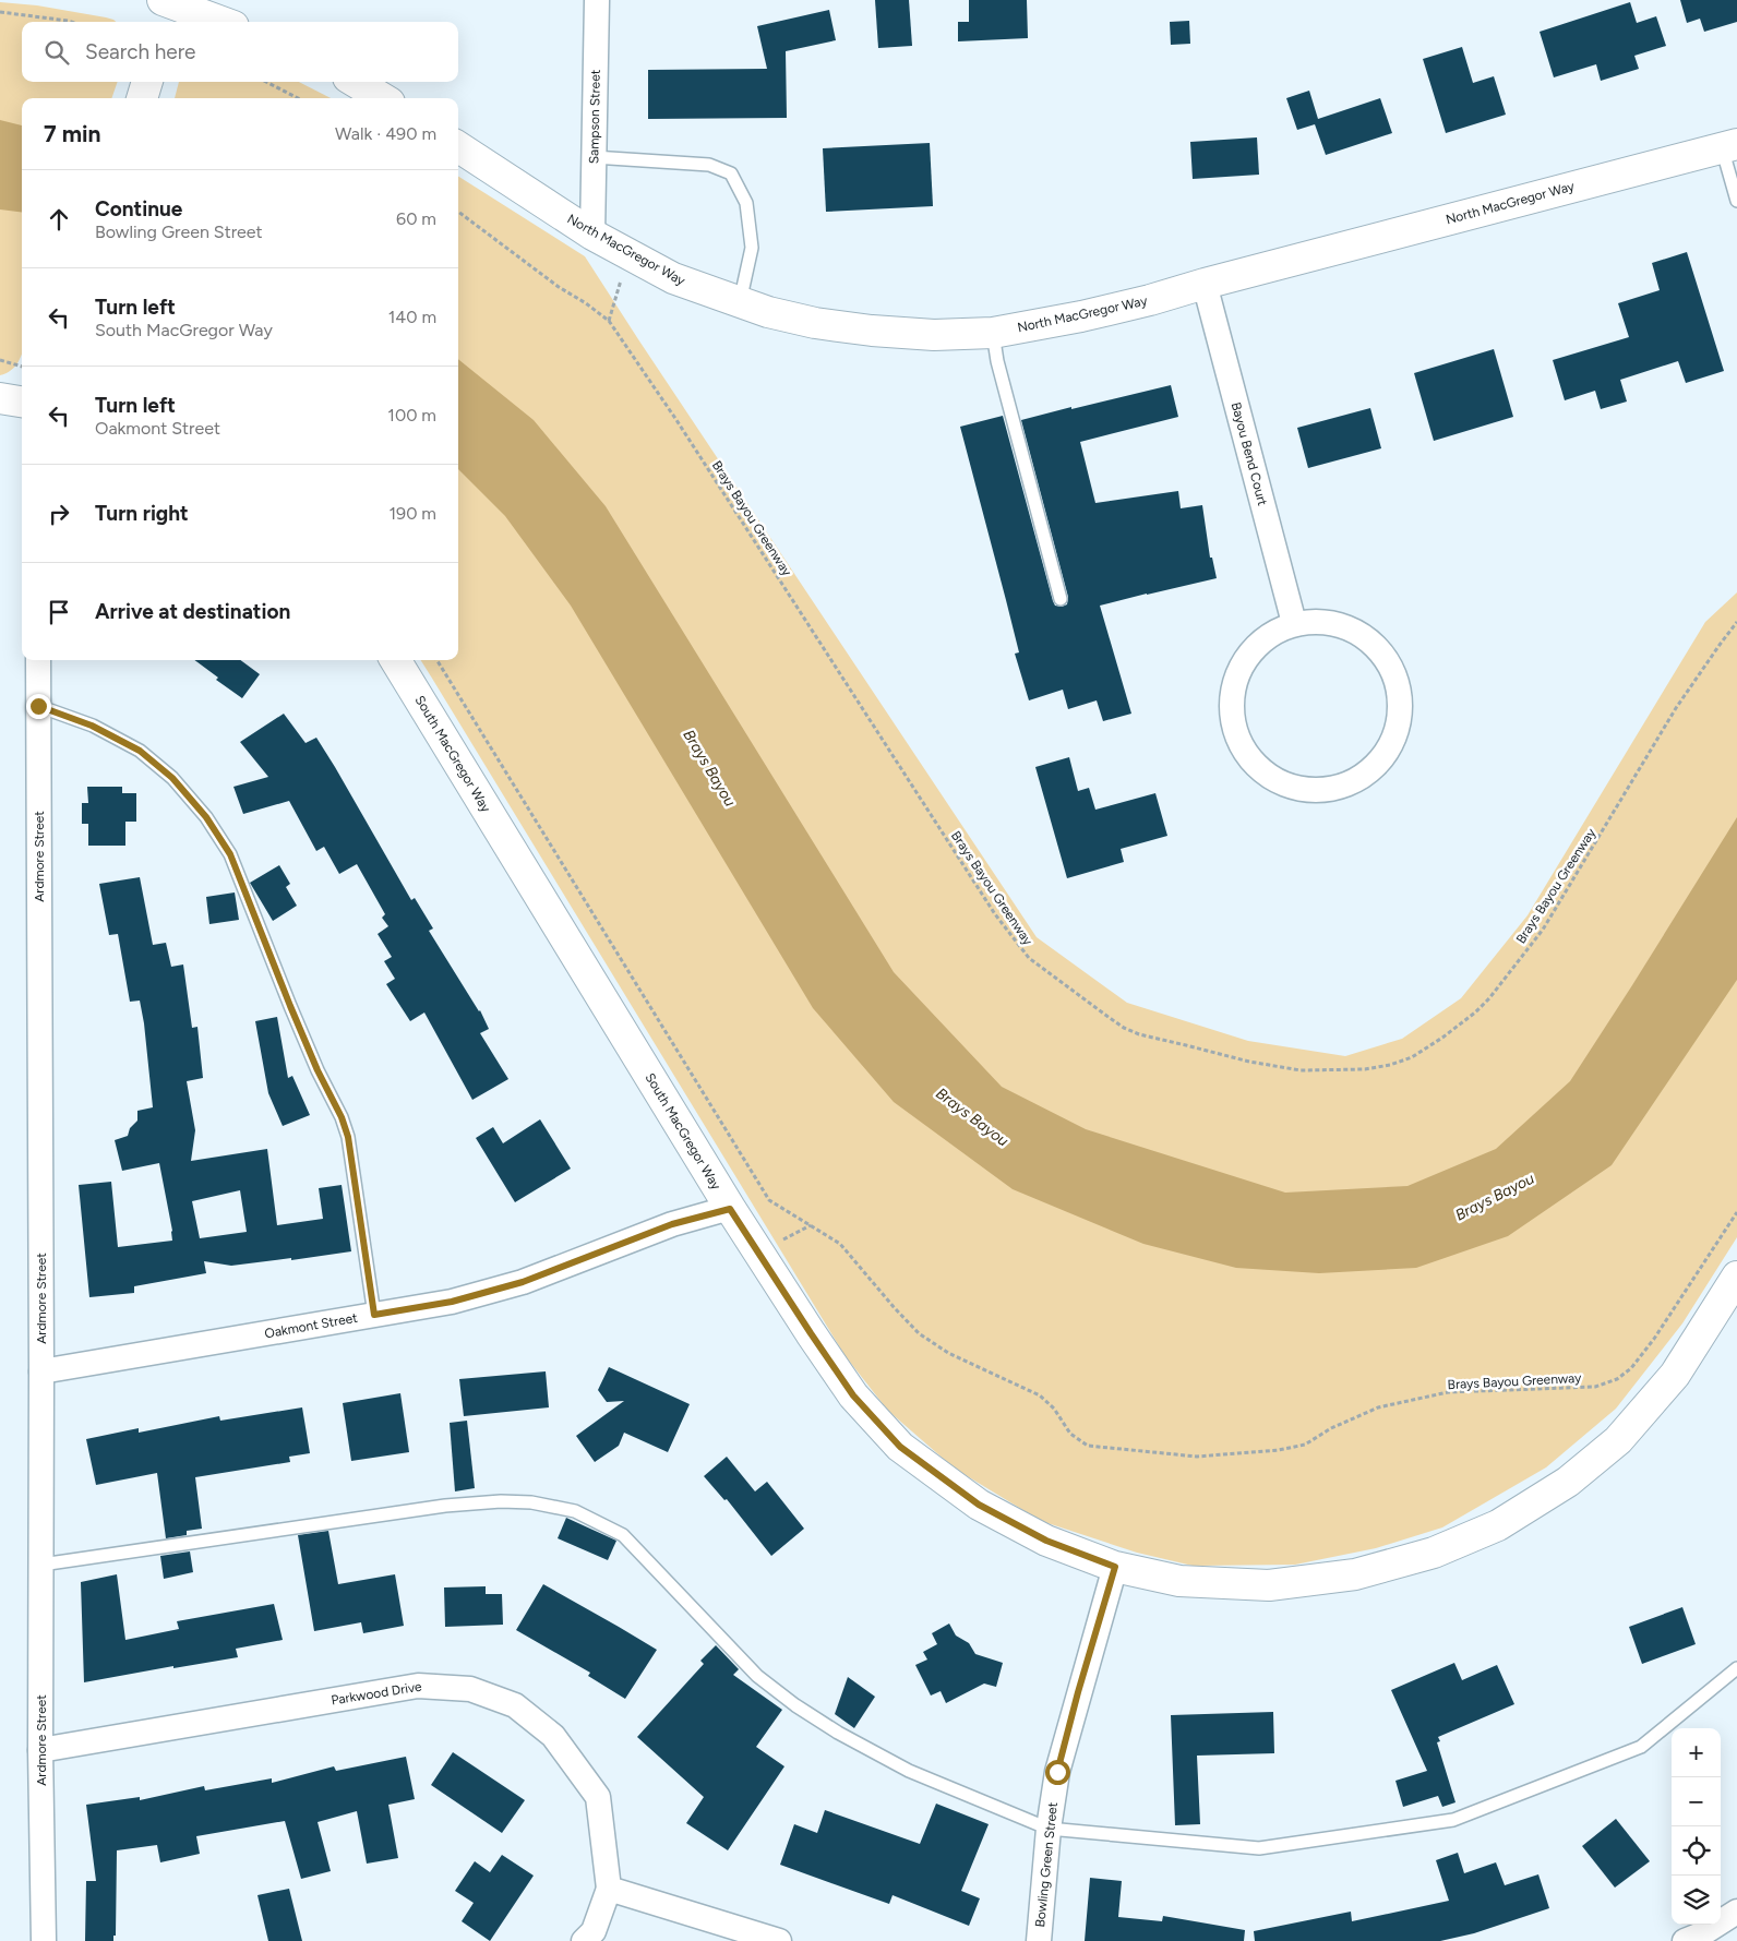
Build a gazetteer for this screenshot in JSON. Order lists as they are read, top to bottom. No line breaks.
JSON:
{"streets":{"main road":["North MacGregor Way","South MacGregor Way"],"street":["Sampson Street","Bayou Bend Court","Ardmore Street","Oakmont Street","Parkwood Drive","Bowling Green Street"],"path":["Brays Bayou Greenway"]},"crossings":[["Sampson Street","North MacGregor Way"],["North MacGregor Way","Bayou Bend Court"],["South MacGregor Way","Oakmont Street"],["South MacGregor Way","Bowling Green Street"],["Ardmore Street","Oakmont Street"],["Ardmore Street","Parkwood Drive"]],"water":["Brays Bayou"],"page":{"search":"Search here","heading":["7 min","Walk · 490 m"],"list":[["Continue","Bowling Green Street","60 m"],["Turn left","South MacGregor Way","140 m"],["Turn left","Oakmont Street","100 m"],["Turn right","190 m"],"Arrive at destination"],"map_buttons":["+","−"]}}
